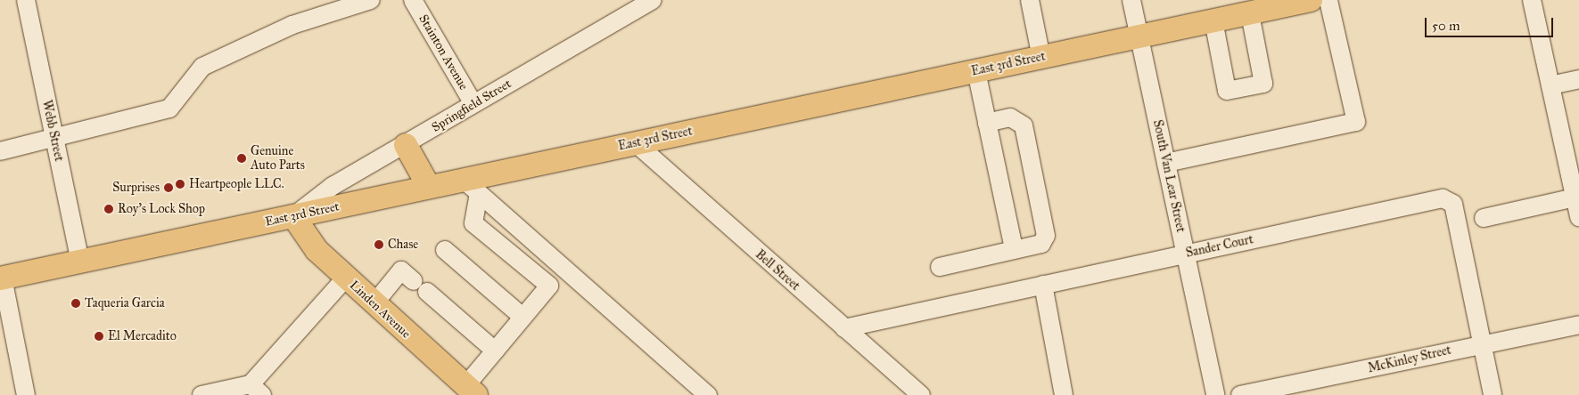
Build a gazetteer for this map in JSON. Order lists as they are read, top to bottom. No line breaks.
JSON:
{"streets":{"main road":["East 3rd Street","Linden Avenue"],"street":["Stainton Avenue","Springfield Street","Webb Street","South Van Lear Street","Sander Court","Bell Street","McKinley Street"]},"crossings":[["Stainton Avenue","Springfield Street"],["East 3rd Street","Springfield Street"],["East 3rd Street","Webb Street"],["East 3rd Street","South Van Lear Street"],["East 3rd Street","Bell Street"],["East 3rd Street","Linden Avenue"],["Springfield Street","Linden Avenue"],["South Van Lear Street","Sander Court"],["Sander Court","Bell Street"],["Sander Court","McKinley Street"]],"places":["Genuine Auto Parts","Heartpeople LLC.","Surprises","Roy's Lock Shop","Chase","Taqueria Garcia","El Mercadito"],"scale_bar":"50 m"}
